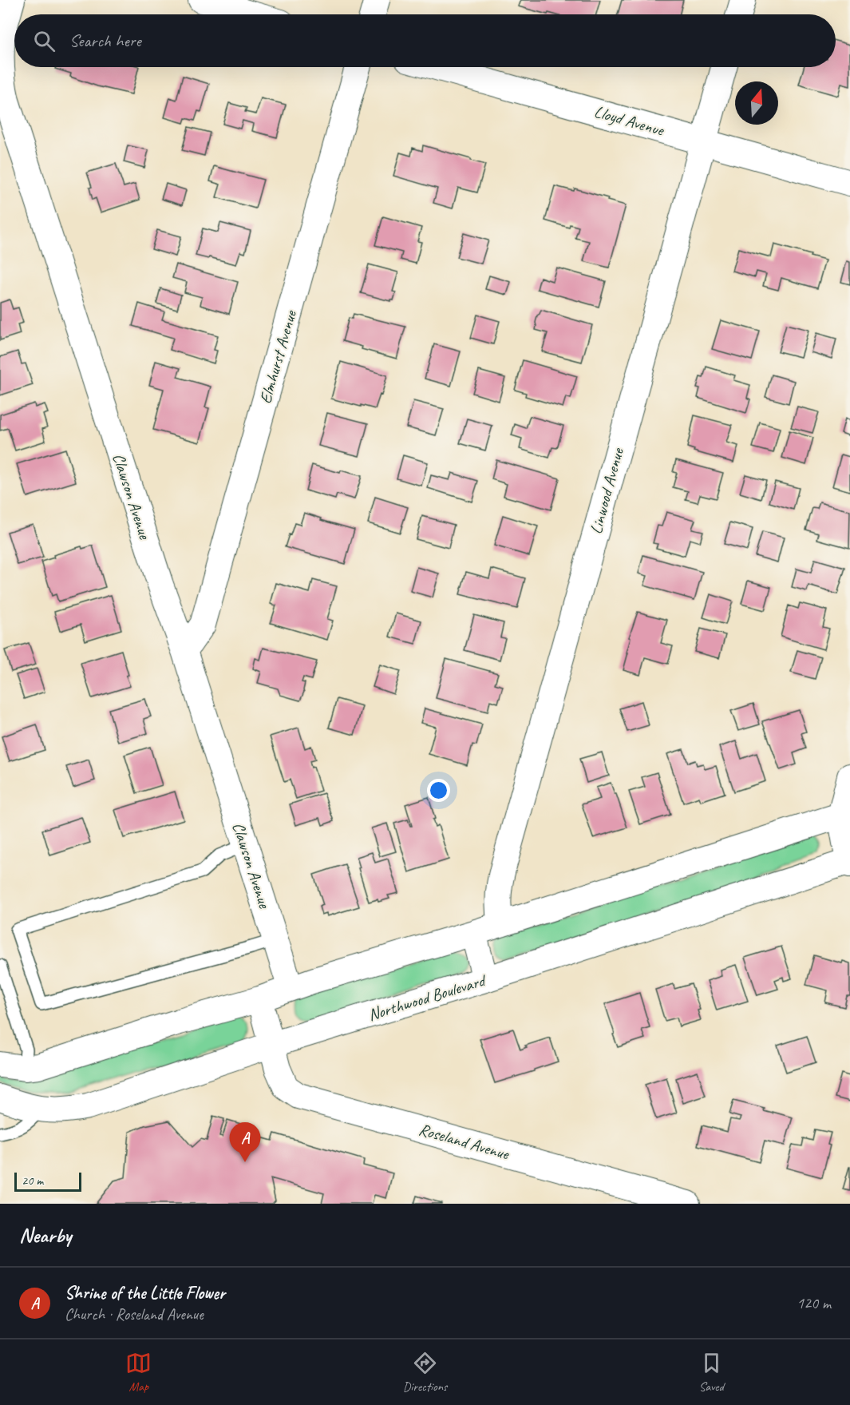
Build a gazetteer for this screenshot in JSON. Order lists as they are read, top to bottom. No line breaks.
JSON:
{"streets":{"street":["Lloyd Avenue","Elmhurst Avenue","Linwood Avenue","Clawson Avenue","Northwood Boulevard","Roseland Avenue"]},"crossings":[["Lloyd Avenue","Linwood Avenue"],["Elmhurst Avenue","Clawson Avenue"],["Northwood Boulevard","Roseland Avenue"]],"scale_bar":"20 m","north":"top","page":{"search":"Search here","pins":"A","scale":"20 m","heading":"Nearby","list":[{"mark":"A","name":"Shrine of the Little Flower","note":"Church · Roseland Avenue","value":"120 m"}],"nav":["Map","Directions","Saved"]}}
